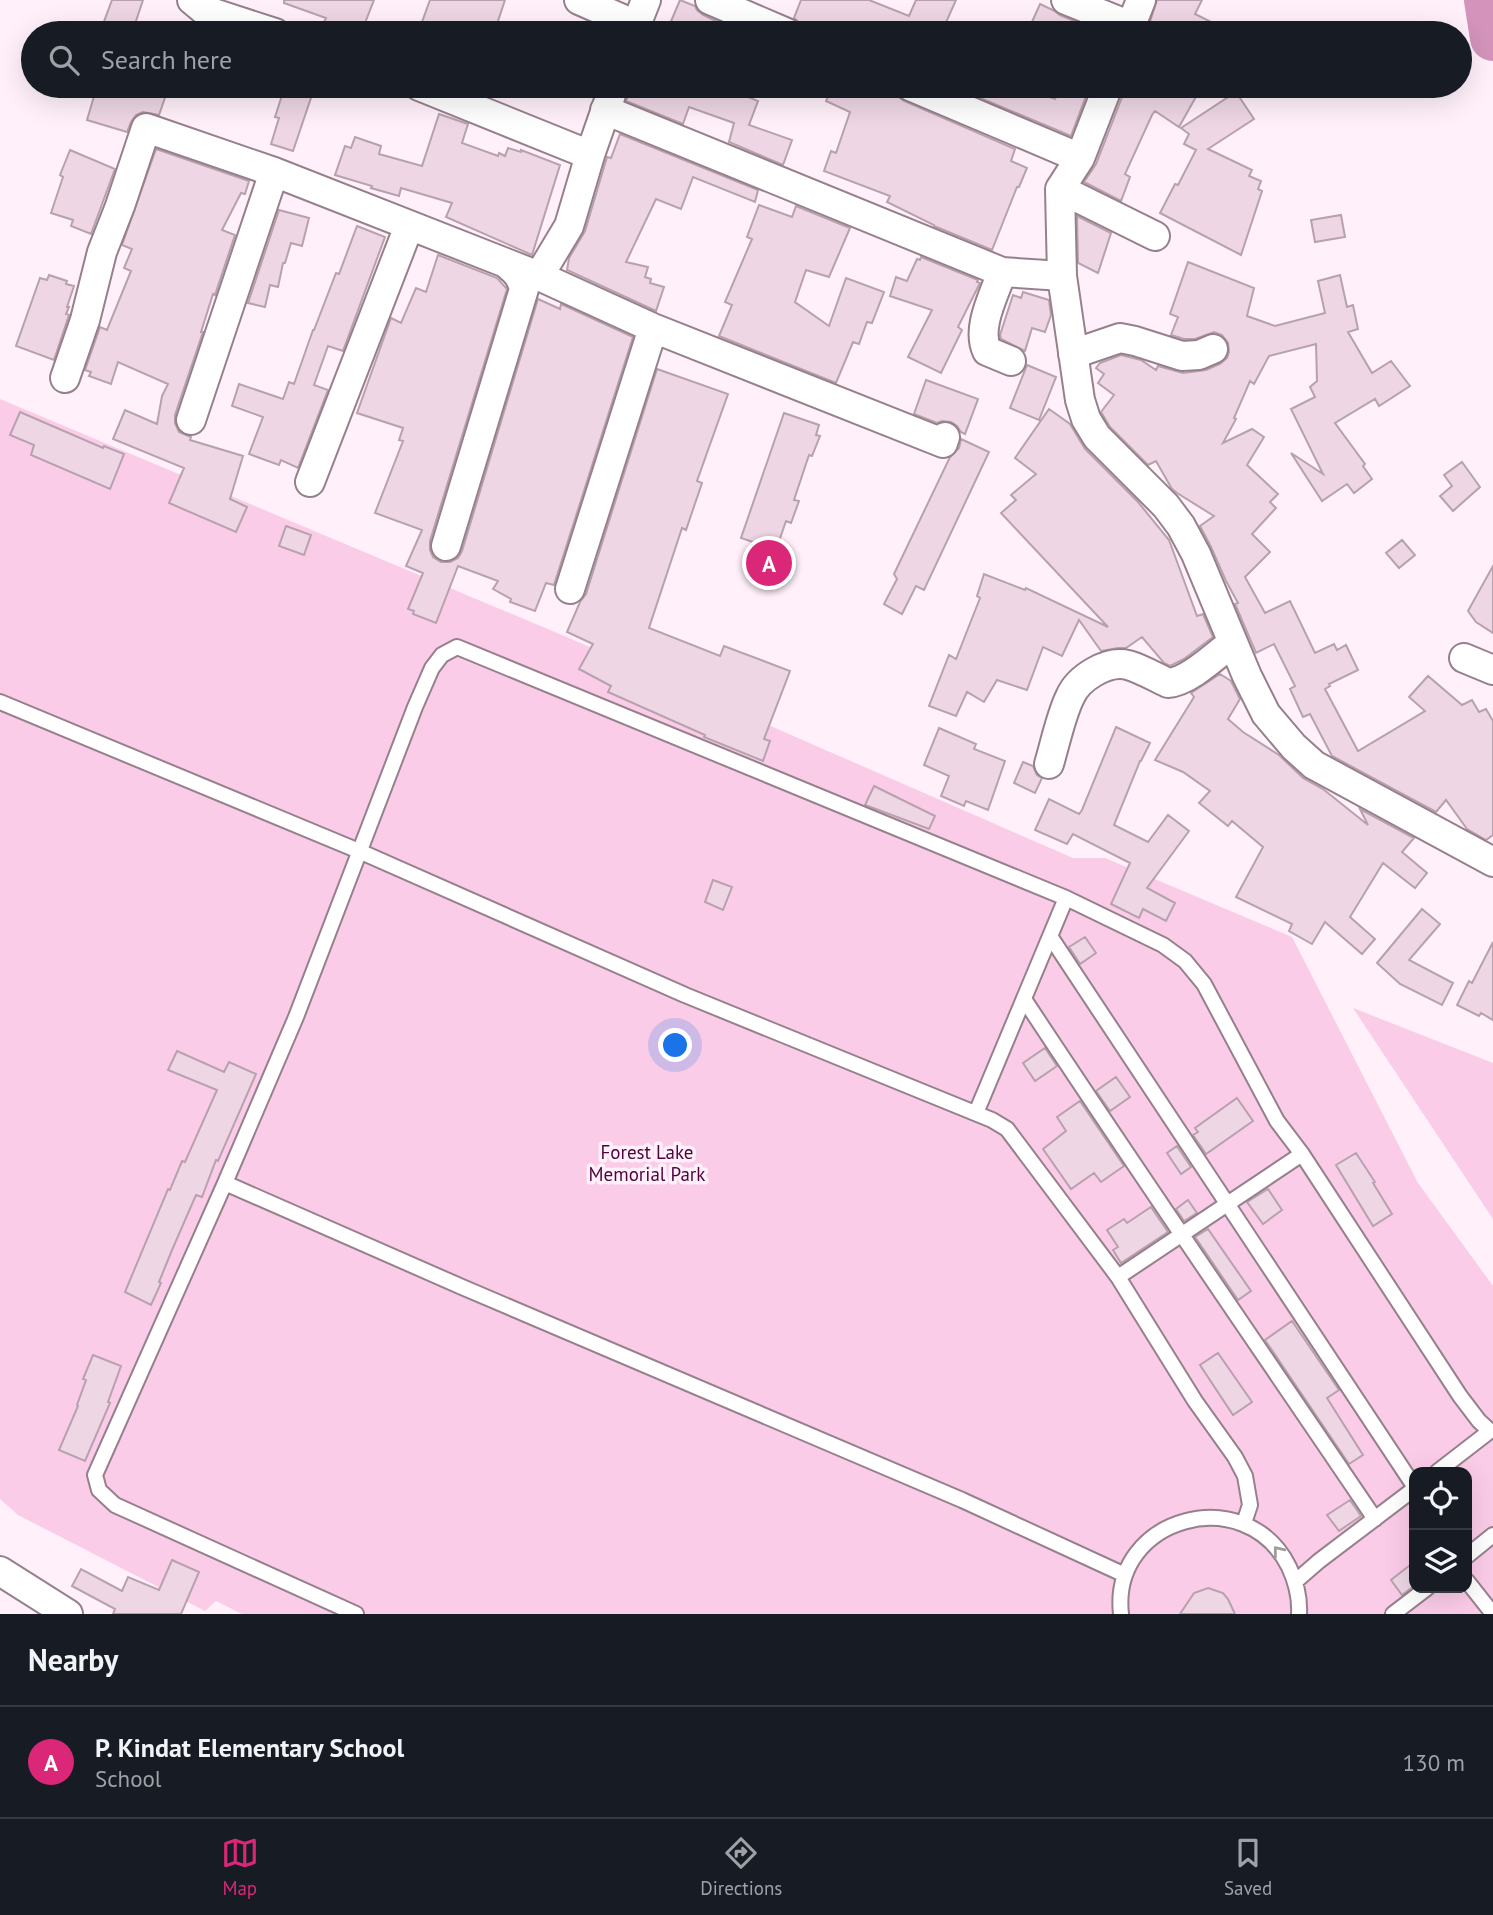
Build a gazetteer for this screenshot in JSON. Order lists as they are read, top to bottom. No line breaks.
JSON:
{"parks":["Forest Lake Memorial Park"],"page":{"search":"Search here","pins":"A","heading":"Nearby","list":[{"mark":"A","name":"P. Kindat Elementary School","note":"School","value":"130 m"}],"nav":["Map","Directions","Saved"]}}
